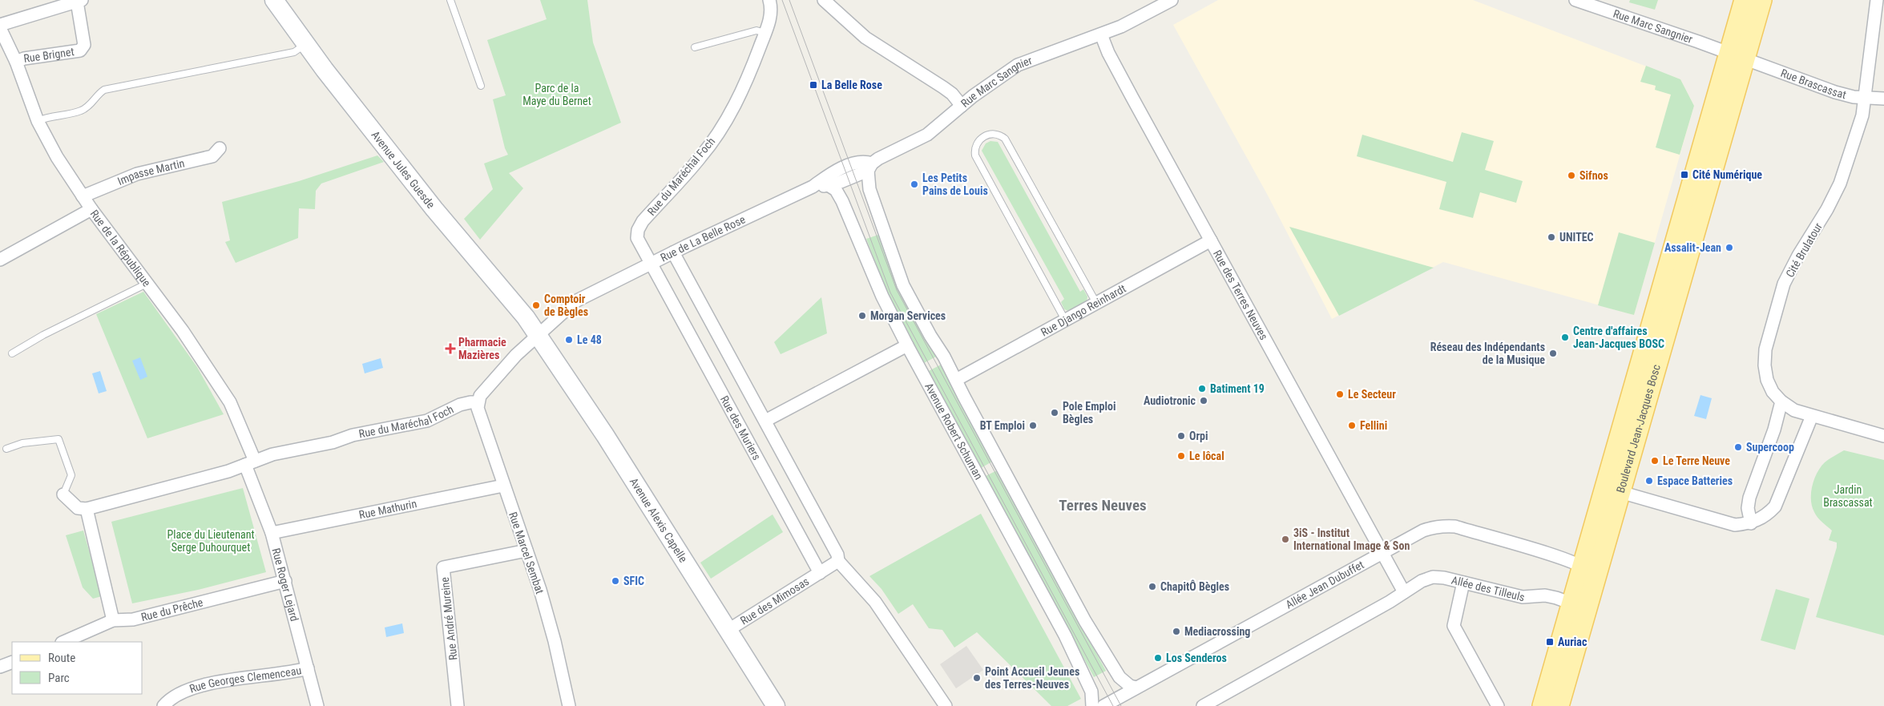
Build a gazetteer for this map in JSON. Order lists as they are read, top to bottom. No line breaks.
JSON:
{"streets":{"main road":["Boulevard Jean-Jacques Bosc"],"street":["Rue Marc Sangnier","Rue Brignet","Rue Brascassat","Avenue Jules Guesde","Impasse Martin","Rue du Maréchal Foch","Rue de La Belle Rose","Rue de la République","Cité Brulatour","Rue des Terres Neuves","Rue Django Reinhardt","Rue des Muriers","Avenue Robert Schuman","Rue Mathurin","Avenue Alexis Capelle","Rue Marcel Sembat","Rue Roger Lejard","Allée Jean Dubuffet","Allée des Tilleuls","Rue des Mimosas","Rue du Prêche","Rue André Mureine","Rue Georges Clemenceau"]},"crossings":[["Rue Marc Sangnier","Rue Brascassat"],["Rue Marc Sangnier","Rue de La Belle Rose"],["Rue Marc Sangnier","Rue des Terres Neuves"],["Rue Marc Sangnier","Boulevard Jean-Jacques Bosc"],["Rue Brignet","Rue de la République"],["Rue Brascassat","Cité Brulatour"],["Rue Brascassat","Boulevard Jean-Jacques Bosc"],["Avenue Jules Guesde","Rue de La Belle Rose"],["Avenue Jules Guesde","Avenue Alexis Capelle"],["Impasse Martin","Rue de la République"],["Rue du Maréchal Foch","Rue de La Belle Rose"],["Rue du Maréchal Foch","Rue de la République"],["Rue du Maréchal Foch","Rue des Muriers"],["Rue du Maréchal Foch","Rue Marcel Sembat"],["Rue du Maréchal Foch","Rue Roger Lejard"],["Rue de La Belle Rose","Rue des Muriers"],["Rue de La Belle Rose","Avenue Robert Schuman"],["Rue de La Belle Rose","Avenue Alexis Capelle"],["Rue de la République","Rue Roger Lejard"],["Rue des Terres Neuves","Rue Django Reinhardt"],["Rue des Terres Neuves","Allée Jean Dubuffet"],["Rue des Terres Neuves","Allée des Tilleuls"],["Rue des Muriers","Rue des Mimosas"],["Boulevard Jean-Jacques Bosc","Allée Jean Dubuffet"],["Boulevard Jean-Jacques Bosc","Allée des Tilleuls"],["Rue Mathurin","Rue Marcel Sembat"],["Rue Mathurin","Rue Roger Lejard"],["Avenue Alexis Capelle","Rue des Mimosas"],["Rue Marcel Sembat","Rue André Mureine"],["Rue Roger Lejard","Rue du Prêche"],["Rue Roger Lejard","Rue Georges Clemenceau"]],"districts":["Terres Neuves"],"parks":["Parc de la Maye du Bernet","Jardin Brascassat","Place du Lieutenant Serge Duhourquet"],"places":{"transit":["La Belle Rose","Cité Numérique","Auriac"],"other":["Sifnos","Les Petits Pains de Louis","UNITEC","Assalit-Jean","Comptoir de Bègles","Morgan Services","Centre d'affaires Jean-Jacques BOSC","Le 48","Réseau des Indépendants de la Musique","Batiment 19","Le Secteur","Audiotronic","Pole Emploi Bègles","BT Emploi","Fellini","Orpi","Supercoop","Le lôcal","Le Terre Neuve","Espace Batteries","3iS - Institut International Image & Son","SFIC","ChapitÔ Bègles","Mediacrossing","Los Senderos","Point Accueil Jeunes des Terres-Neuves"],"health":["Pharmacie Mazières"]},"legend":["Route","Parc"]}
